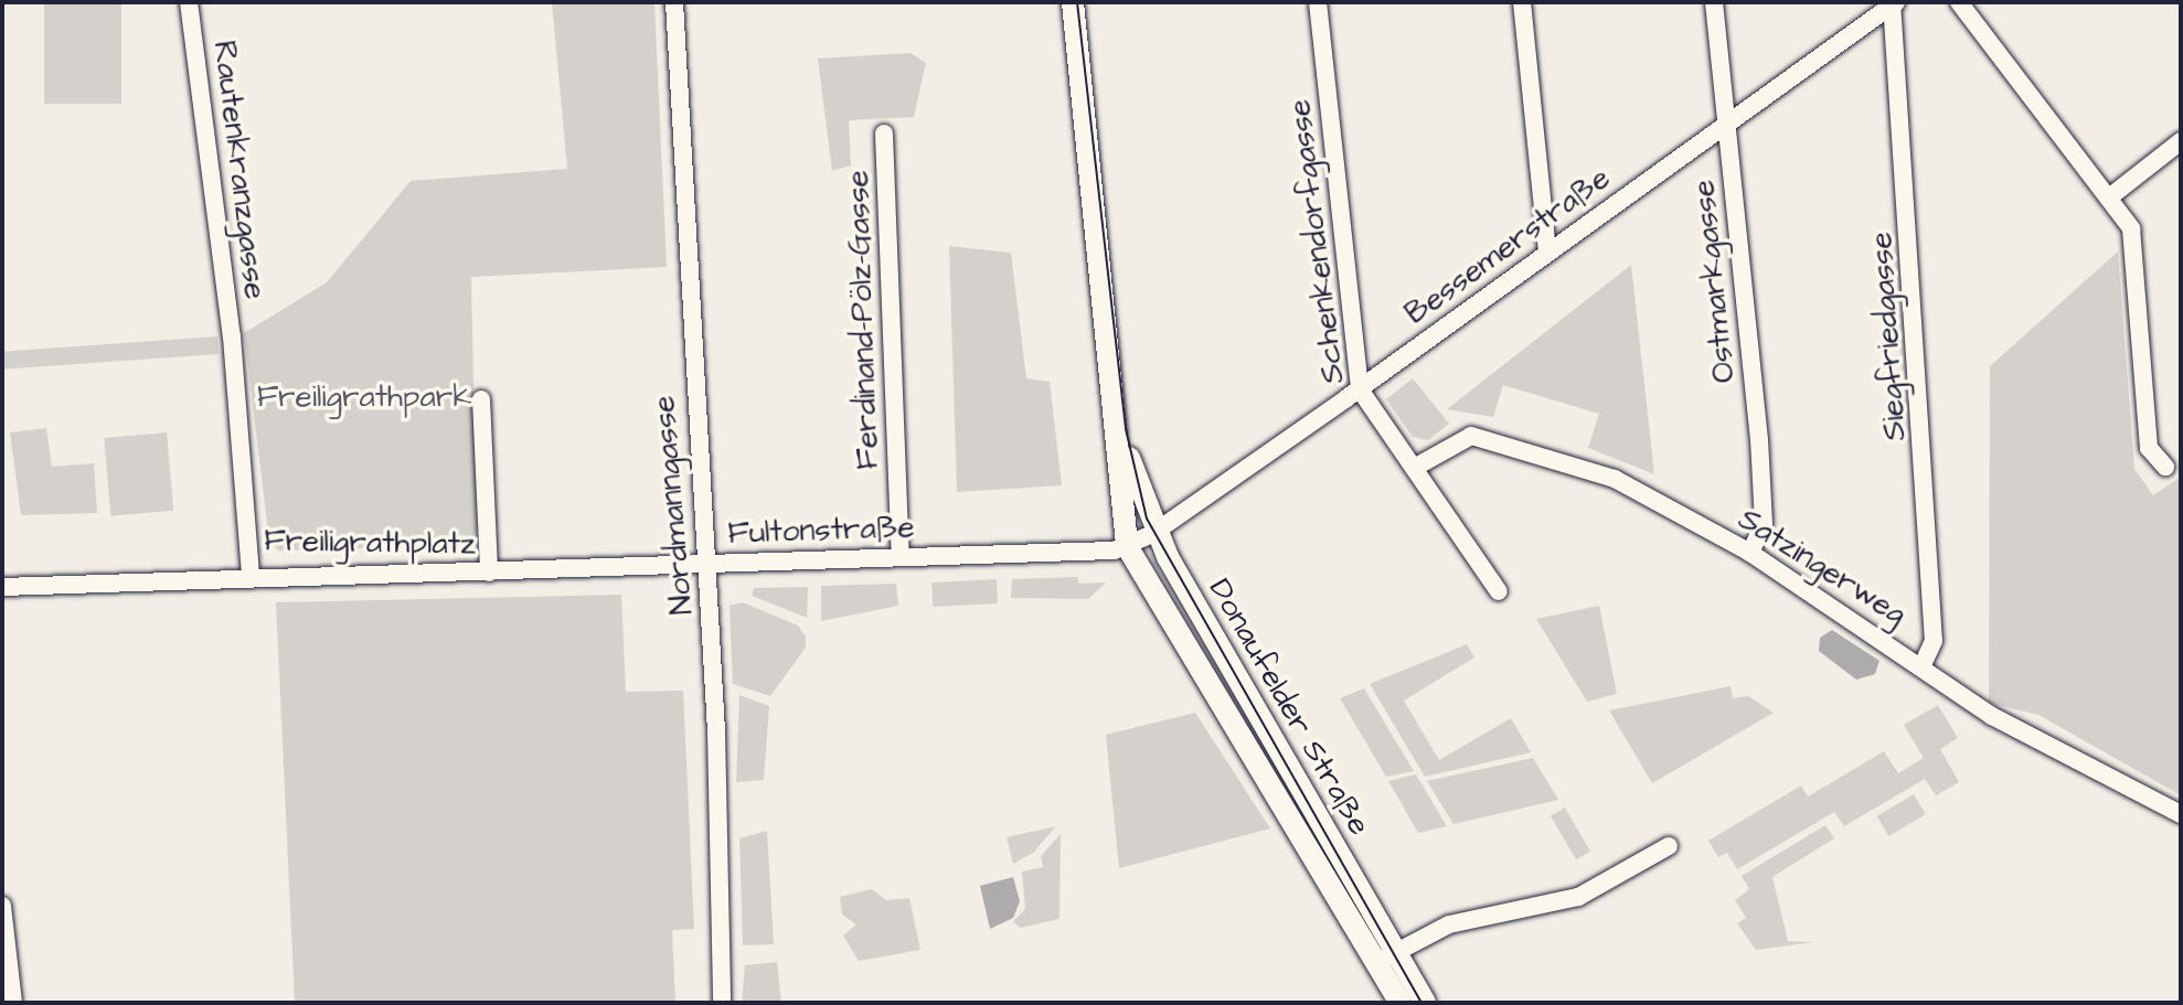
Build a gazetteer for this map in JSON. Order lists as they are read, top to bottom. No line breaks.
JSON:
{"streets":{"main road":["Donaufelder Straße"],"street":["Rautenkranzgasse","Schenkendorfgasse","Bessemerstraße","Ostmarkgasse","Ferdinand-Pölz-Gasse","Siegfriedgasse","Nordmanngasse","Fultonstraße","Freiligrathplatz","Satzingerweg"]},"crossings":[["Rautenkranzgasse","Freiligrathplatz"],["Schenkendorfgasse","Bessemerstraße"],["Schenkendorfgasse","Satzingerweg"],["Bessemerstraße","Ostmarkgasse"],["Bessemerstraße","Siegfriedgasse"],["Bessemerstraße","Fultonstraße"],["Bessemerstraße","Donaufelder Straße"],["Ostmarkgasse","Satzingerweg"],["Ferdinand-Pölz-Gasse","Fultonstraße"],["Siegfriedgasse","Satzingerweg"],["Nordmanngasse","Fultonstraße"],["Fultonstraße","Freiligrathplatz"],["Fultonstraße","Donaufelder Straße"]],"parks":["Freiligrathpark"]}
